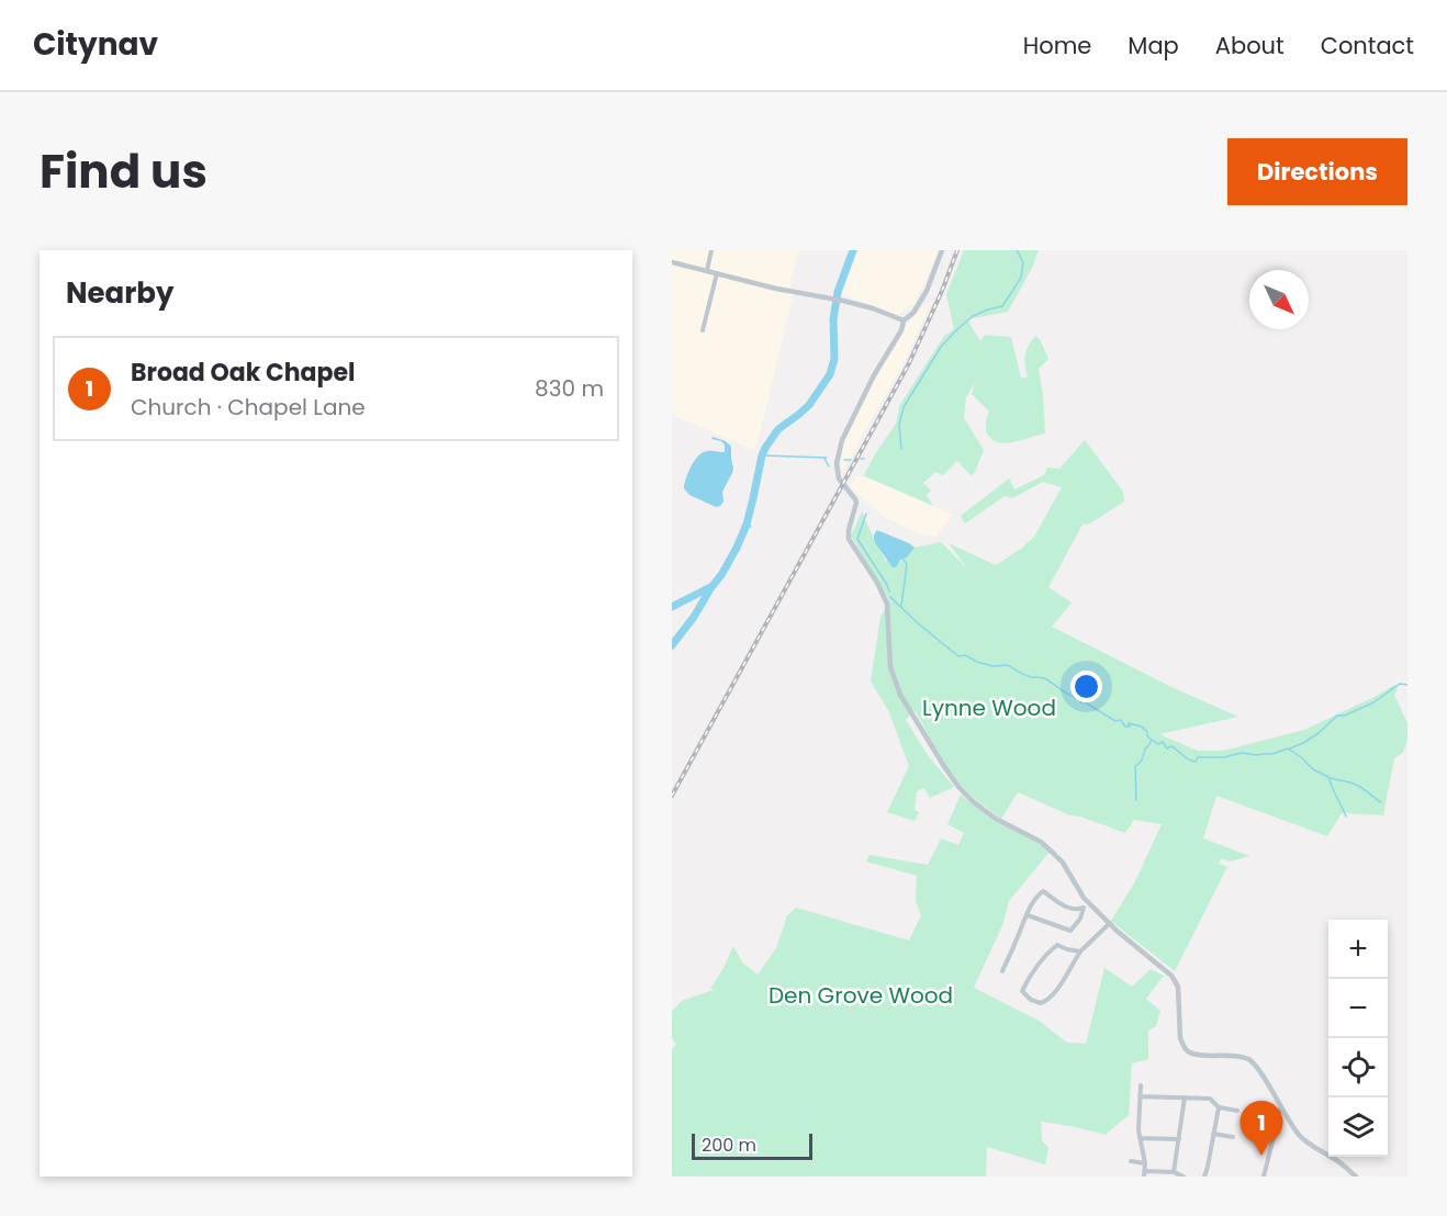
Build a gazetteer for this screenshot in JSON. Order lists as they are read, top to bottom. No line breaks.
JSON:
{"parks":["Lynne Wood","Den Grove Wood"],"scale_bar":"200 m","north":"bottom right","page":{"header":"Citynav","nav":["Home","Map","About","Contact"],"title":"Find us","buttons":"Directions","heading":"Nearby","list":[{"mark":"1","name":"Broad Oak Chapel","note":"Church · Chapel Lane","value":"830 m"}],"map_buttons":["+","−"],"pins":"1","scale":"200 m"}}
